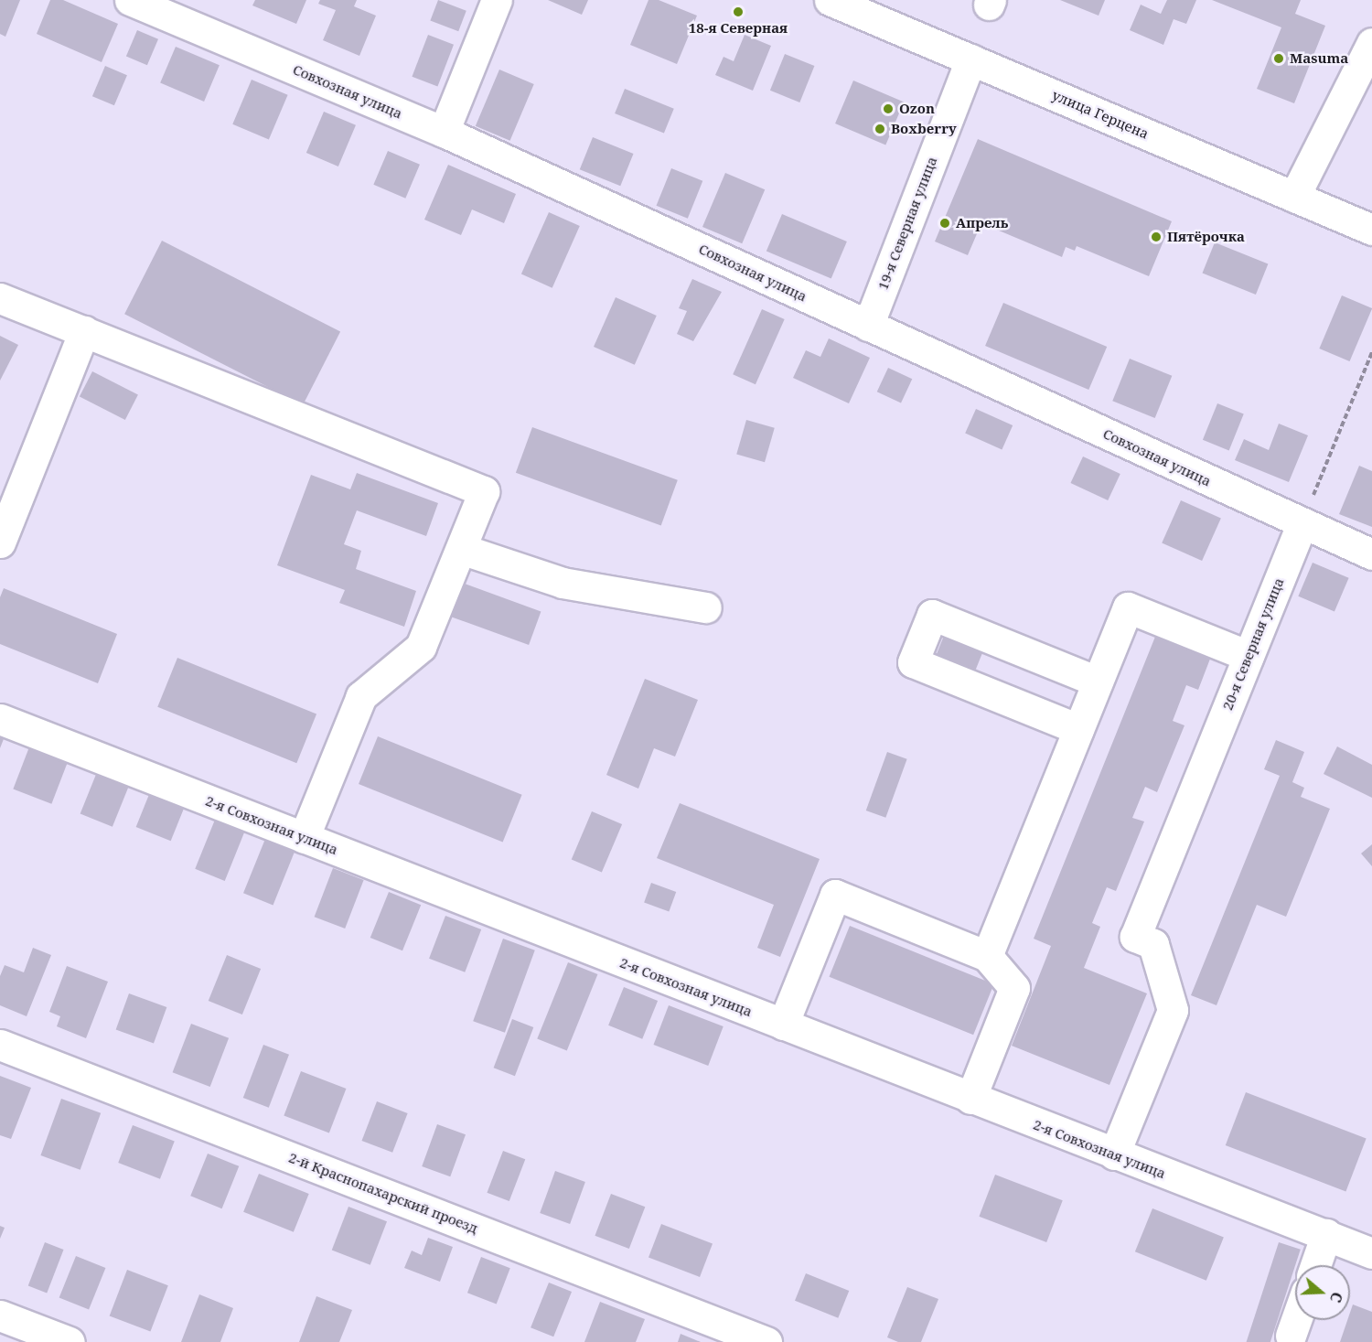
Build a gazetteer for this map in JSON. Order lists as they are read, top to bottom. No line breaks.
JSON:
{"streets":{"street":["Совхозная улица","улица Герцена","19-я Северная улица","20-я Северная улица","2-я Совхозная улица","2-й Краснопахарский проезд"]},"crossings":[["Совхозная улица","19-я Северная улица"],["Совхозная улица","20-я Северная улица"],["улица Герцена","19-я Северная улица"],["20-я Северная улица","2-я Совхозная улица"]],"places":["18-я Северная","Masuma","Ozon","Boxberry","Апрель","Пятёрочка"],"north":"right"}
